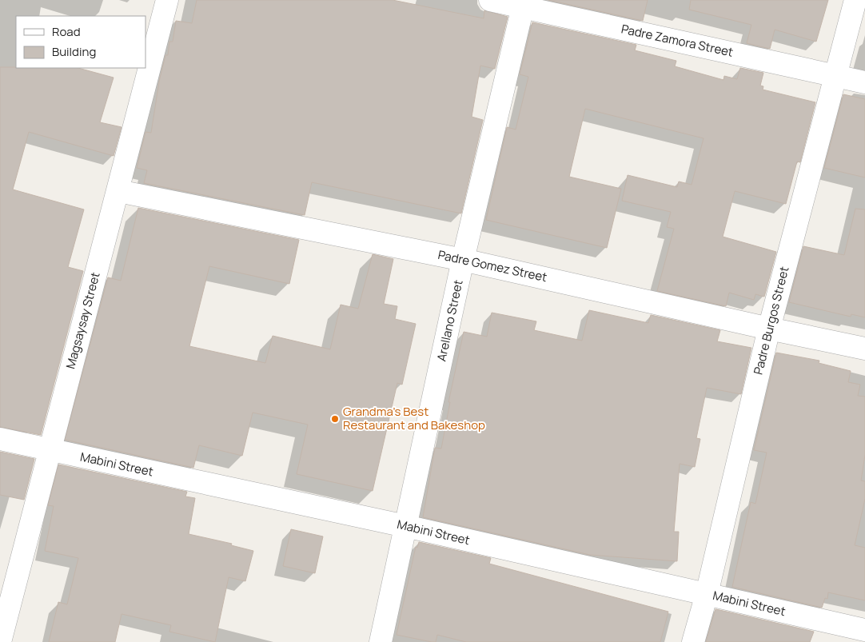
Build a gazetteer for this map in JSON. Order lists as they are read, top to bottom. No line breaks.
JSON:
{"streets":{"street":["Padre Zamora Street","Padre Gomez Street","Magsaysay Street","Arellano Street","Padre Burgos Street","Mabini Street"]},"crossings":[["Padre Zamora Street","Arellano Street"],["Padre Zamora Street","Padre Burgos Street"],["Padre Gomez Street","Magsaysay Street"],["Padre Gomez Street","Arellano Street"],["Padre Gomez Street","Padre Burgos Street"],["Magsaysay Street","Mabini Street"],["Arellano Street","Mabini Street"],["Padre Burgos Street","Mabini Street"]],"places":["Grandma's Best Restaurant and Bakeshop"],"legend":["Road","Building"]}
